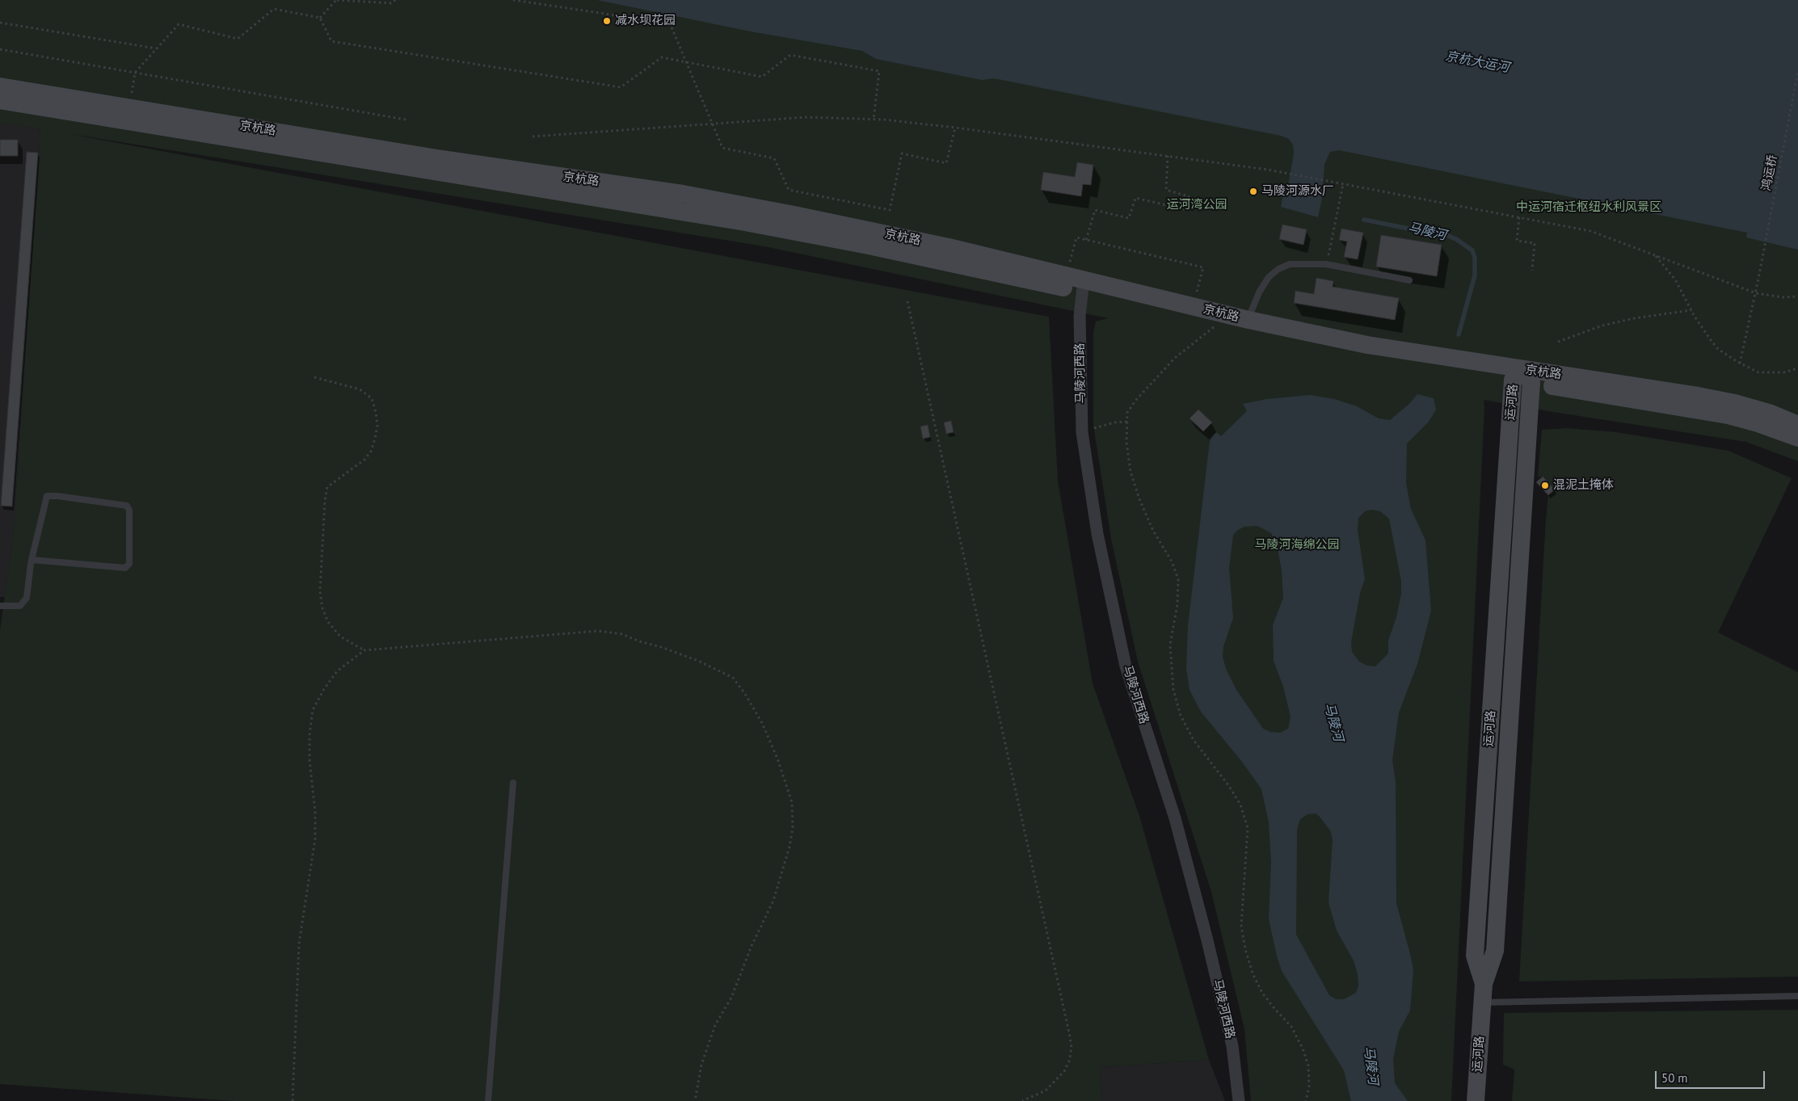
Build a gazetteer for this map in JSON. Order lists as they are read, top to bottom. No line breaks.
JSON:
{"streets":{"street":["京杭路","马陵河西路","运河路"],"path":["鸿运桥"]},"crossings":[["京杭路","马陵河西路"],["京杭路","运河路"]],"water":["京杭大运河","马陵河"],"parks":["运河湾公园","中运河宿迁枢纽水利风景区","马陵河海绵公园"],"places":["减水坝花园","马陵河源水厂","混泥土掩体"],"scale_bar":"50 m"}
